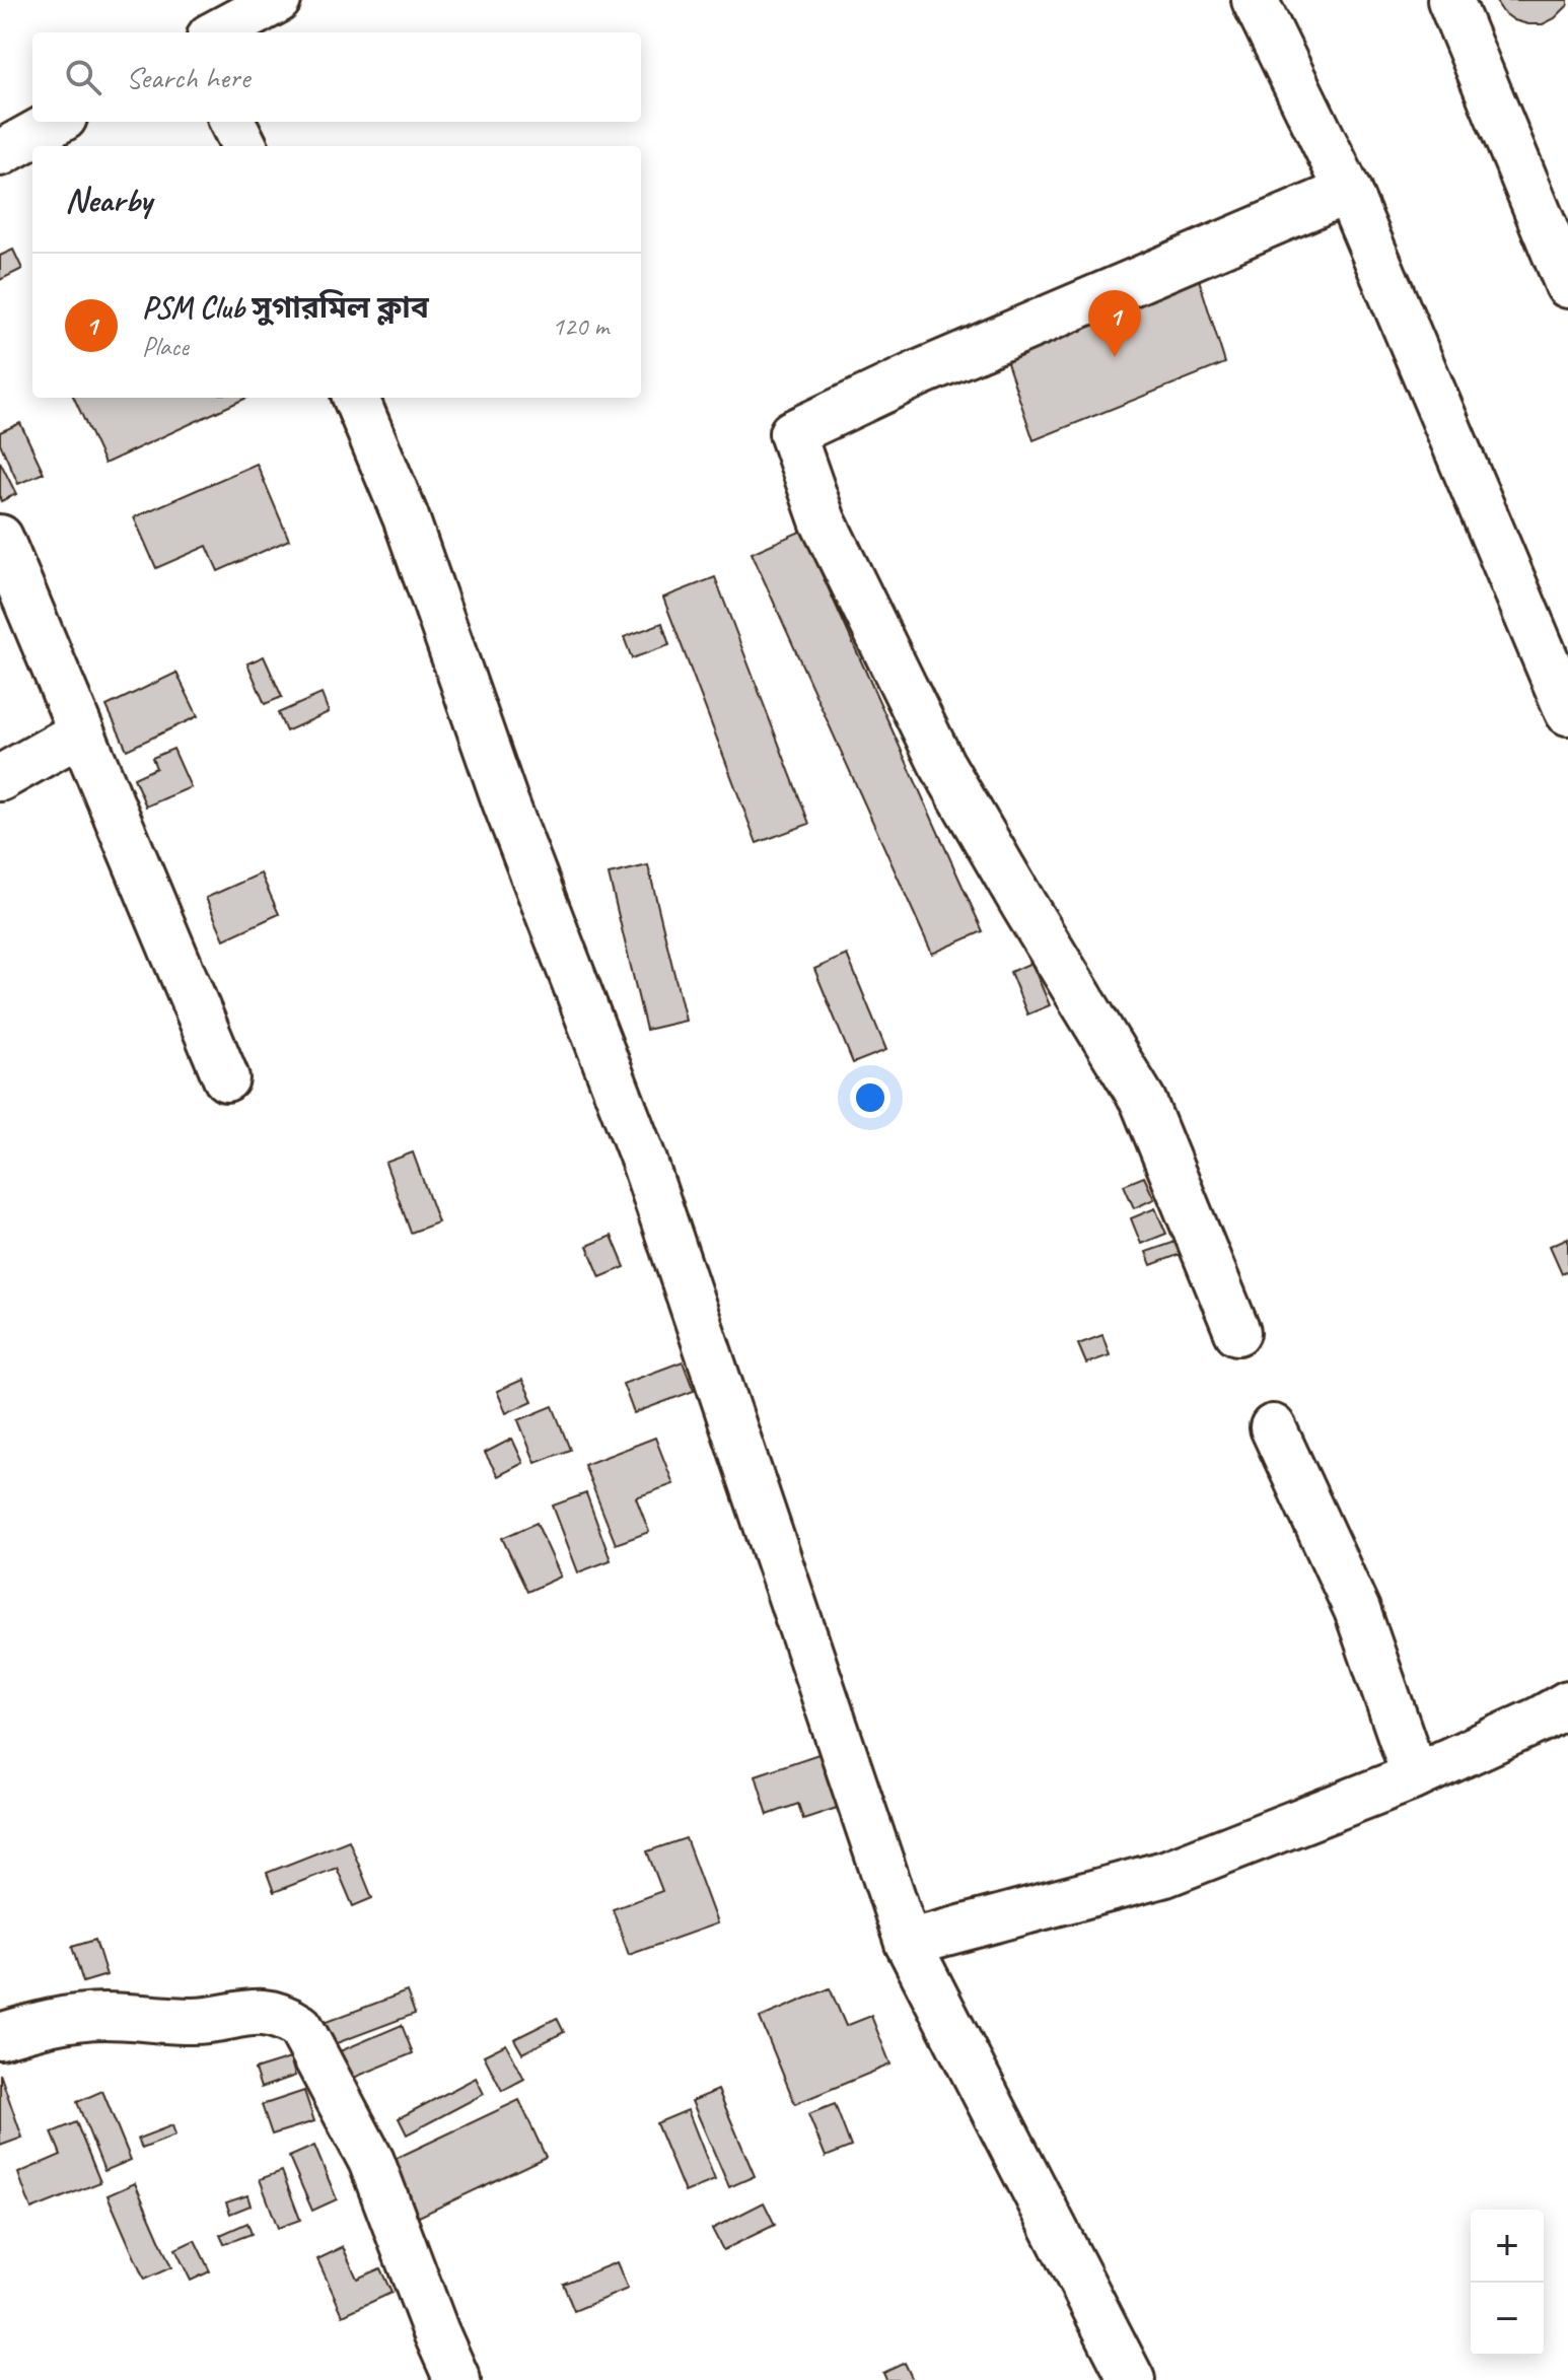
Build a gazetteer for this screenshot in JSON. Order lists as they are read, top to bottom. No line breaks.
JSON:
{"page":{"search":"Search here","heading":"Nearby","list":[{"mark":"1","name":"PSM Club সুগারমিল ক্লাব","note":"Place","value":"120 m"}],"pins":"1","map_buttons":["+","−"]}}
